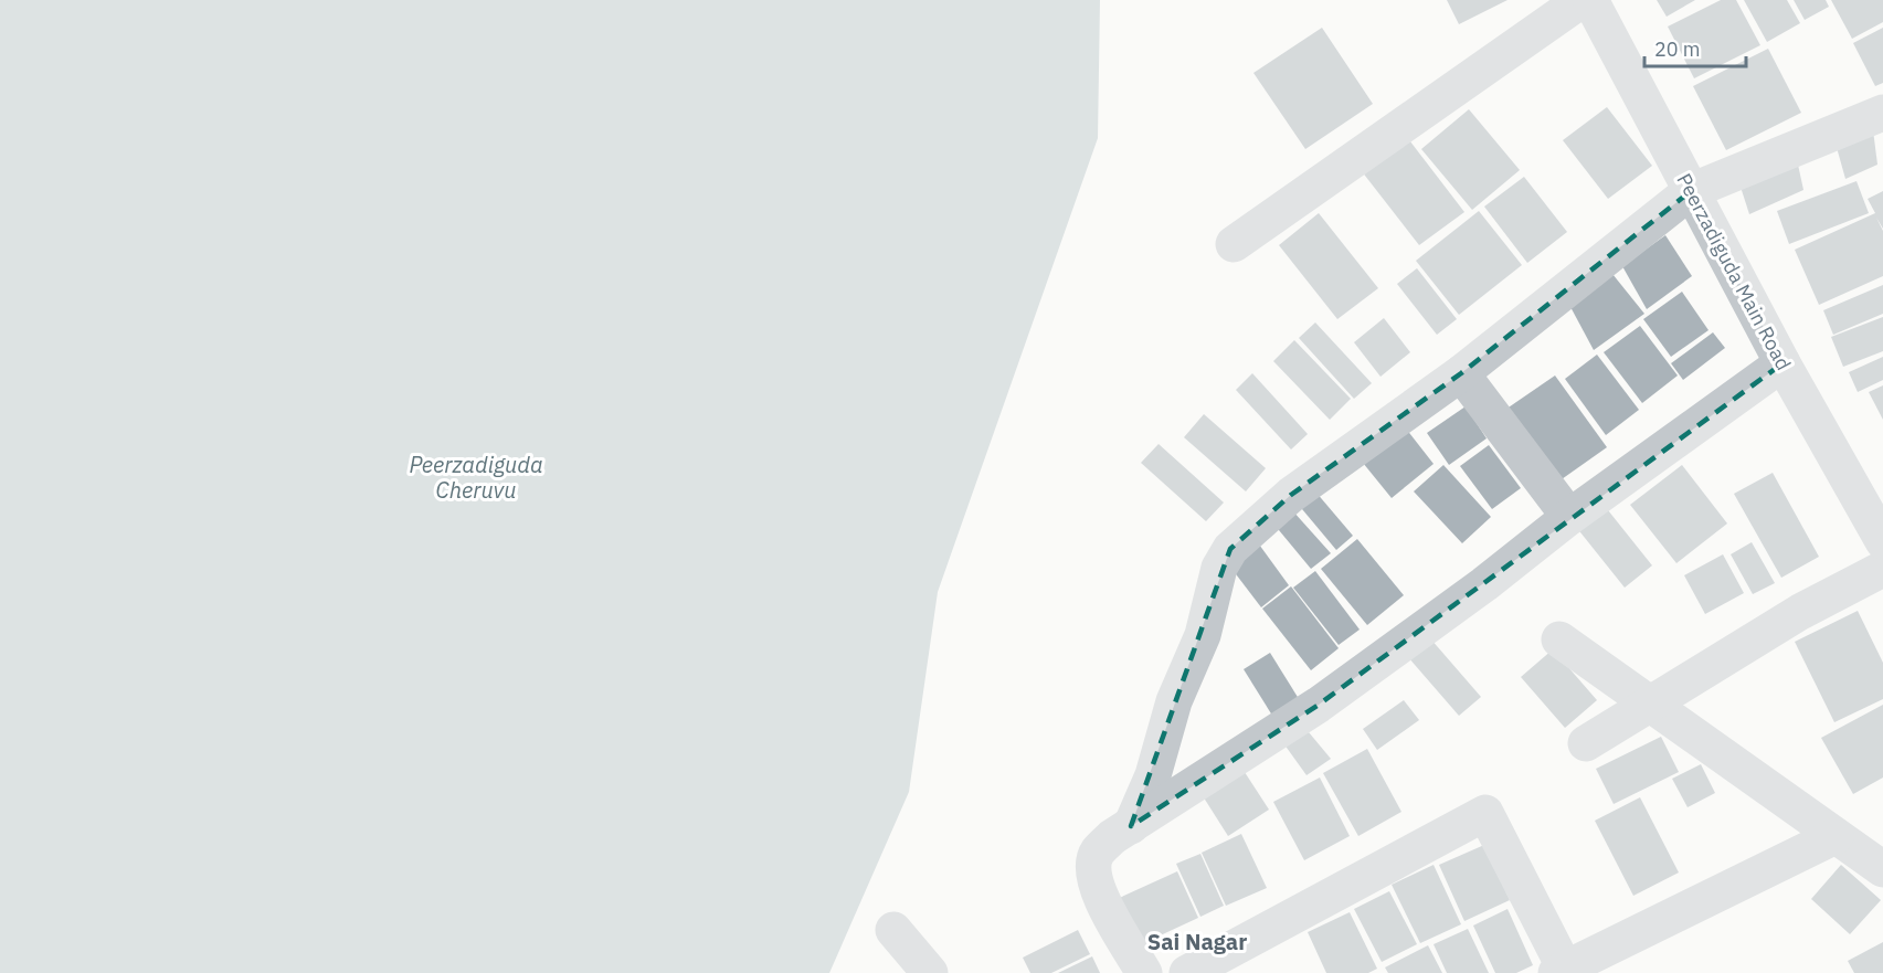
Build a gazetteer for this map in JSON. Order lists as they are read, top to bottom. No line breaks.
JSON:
{"streets":{"street":["Peerzadiguda Main Road"]},"districts":["Sai Nagar"],"water":["Peerzadiguda Cheruvu"],"scale_bar":"20 m"}
